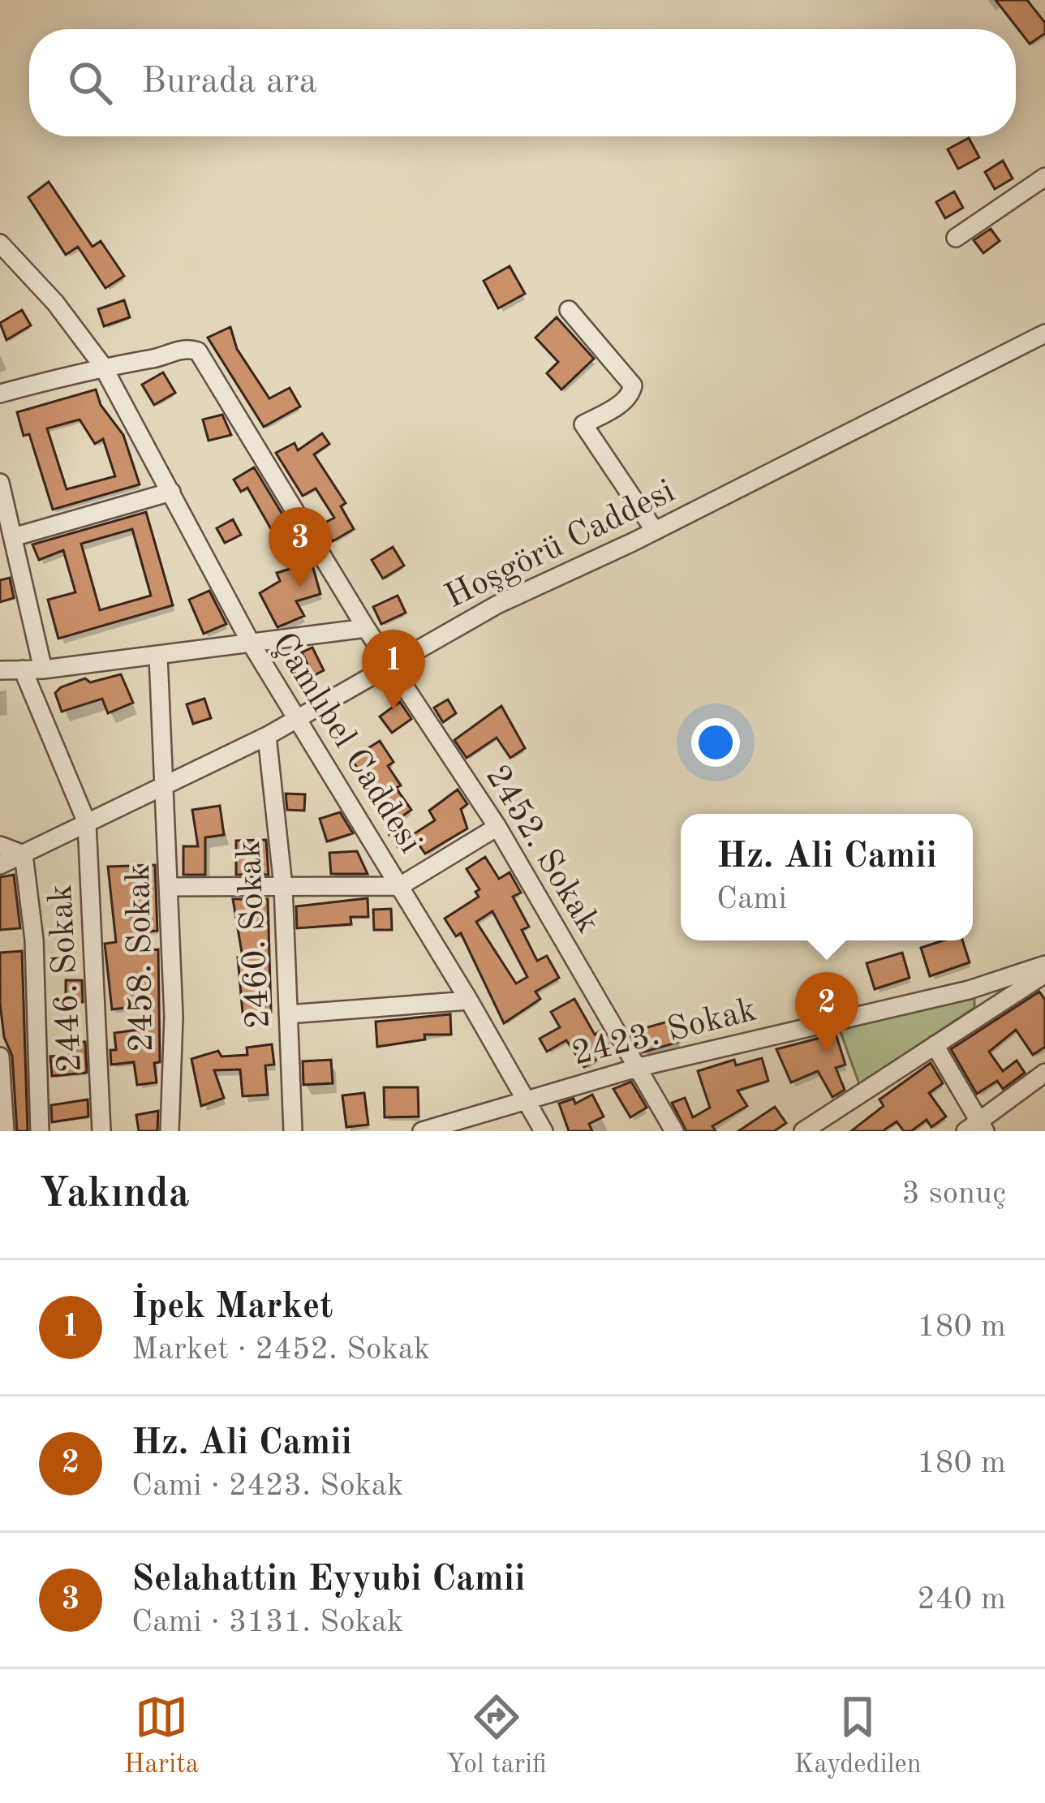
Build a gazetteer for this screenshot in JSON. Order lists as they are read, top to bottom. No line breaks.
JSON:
{"streets":{"street":["Hoşgörü Caddesi","Çamlıbel Caddesi","2452. Sokak","2460. Sokak","2458. Sokak","2446. Sokak","2423. Sokak"]},"crossings":[["Hoşgörü Caddesi","Çamlıbel Caddesi"],["Hoşgörü Caddesi","2452. Sokak"],["Hoşgörü Caddesi","2460. Sokak"],["Hoşgörü Caddesi","2458. Sokak"],["Hoşgörü Caddesi","2446. Sokak"],["Çamlıbel Caddesi","2452. Sokak"],["Çamlıbel Caddesi","2423. Sokak"],["2452. Sokak","2423. Sokak"]],"page":{"search":"Burada ara","pins":["3","1","2"],"popup":["Hz. Ali Camii","Cami"],"heading":["Yakında","3 sonuç"],"list":[{"mark":"1","name":"İpek Market","note":"Market · 2452. Sokak","value":"180 m"},{"mark":"2","name":"Hz. Ali Camii","note":"Cami · 2423. Sokak","value":"180 m"},{"mark":"3","name":"Selahattin Eyyubi Camii","note":"Cami · 3131. Sokak","value":"240 m"}],"nav":["Harita","Yol tarifi","Kaydedilen"]}}
